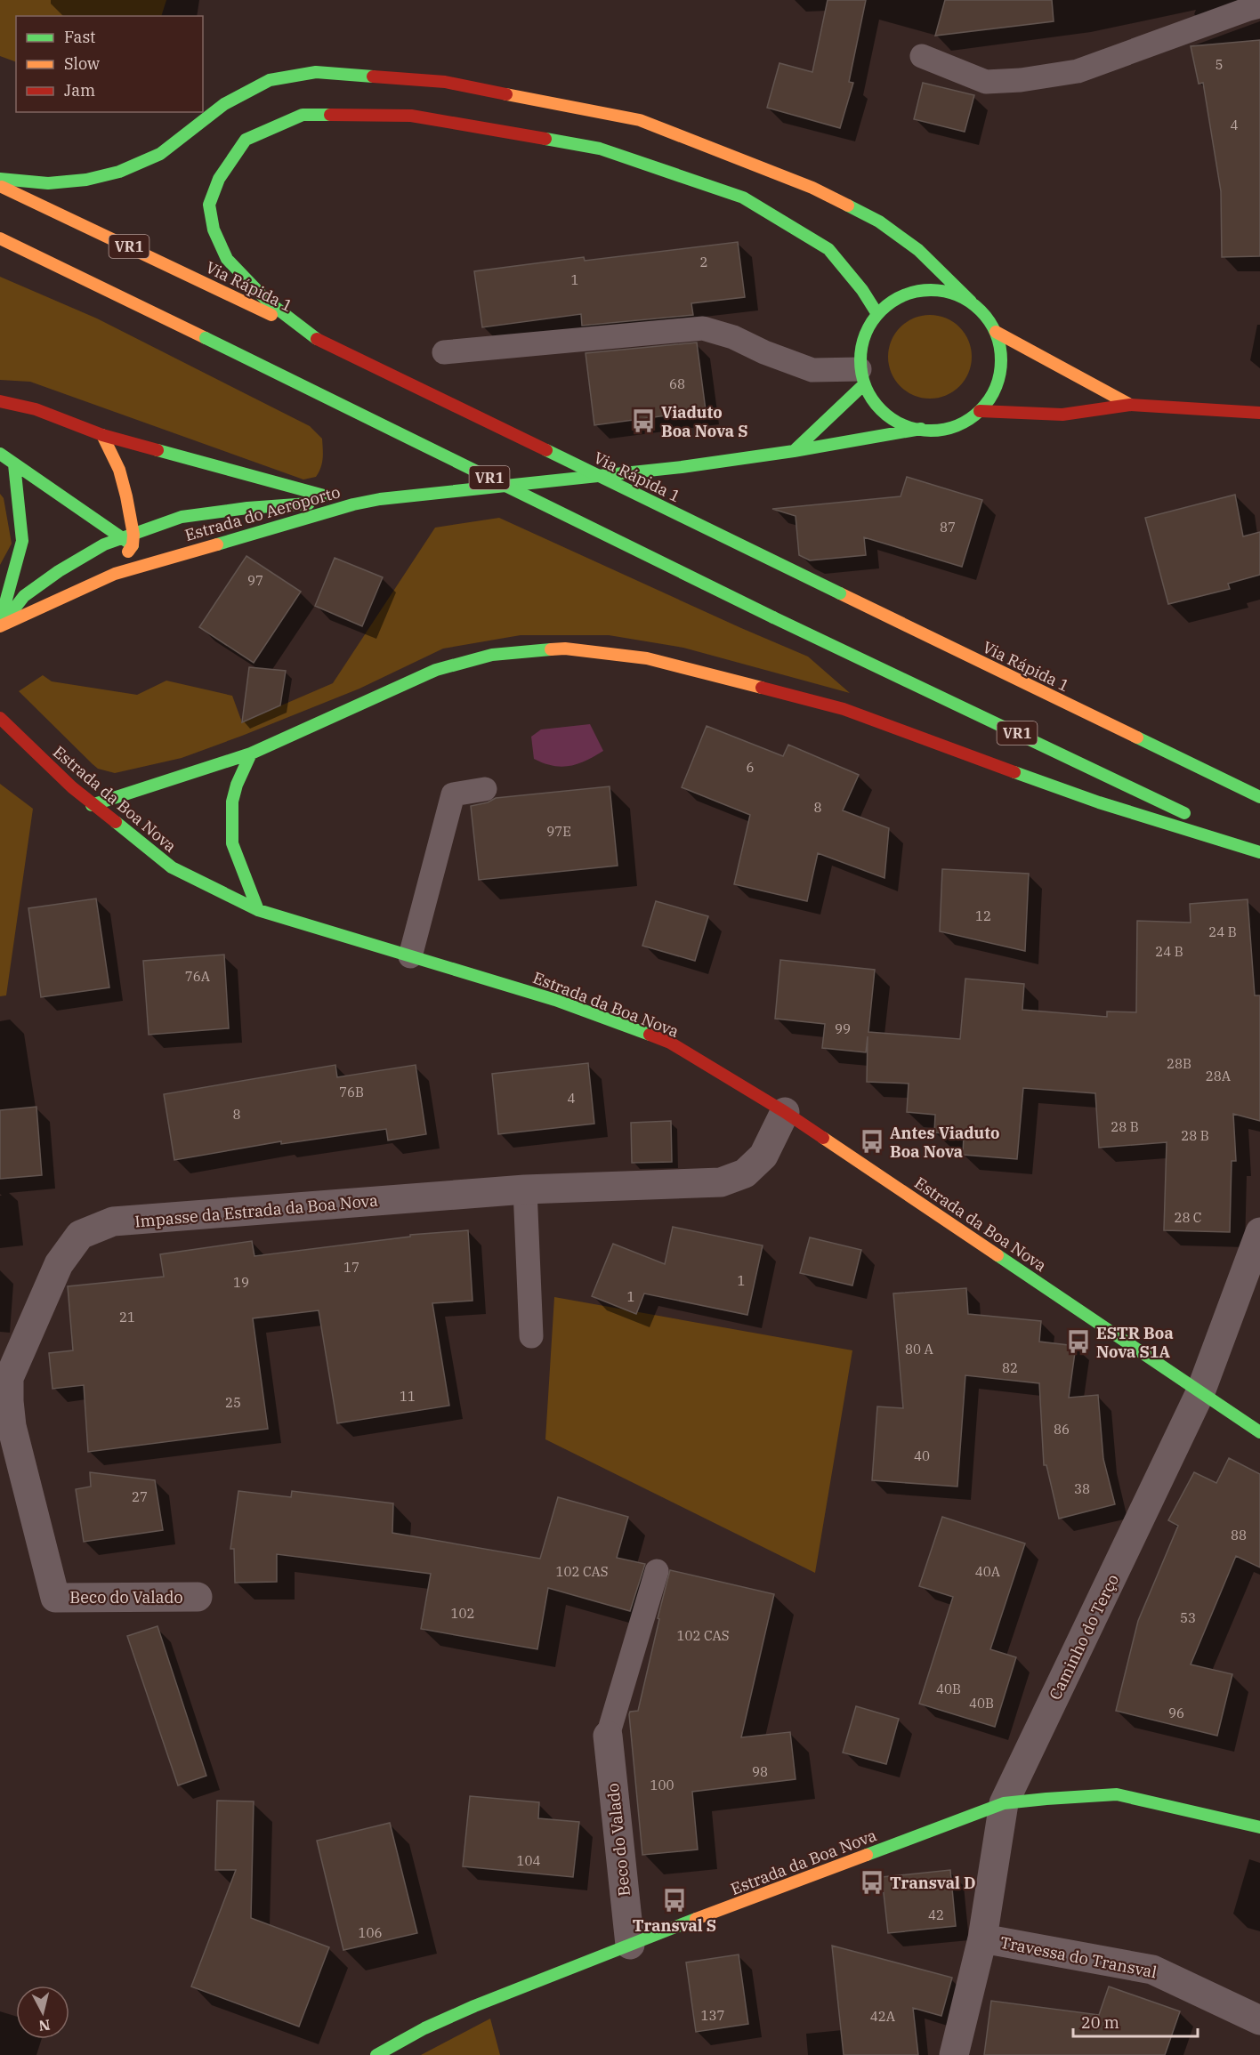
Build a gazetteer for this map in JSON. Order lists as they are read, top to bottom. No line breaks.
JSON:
{"streets":{"main road":["VR1","Via Rápida 1","Estrada do Aeroporto","Estrada da Boa Nova"],"street":["Impasse da Estrada da Boa Nova","Beco do Valado","Caminho do Terço","Travessa do Transval"]},"crossings":[["Estrada da Boa Nova","Impasse da Estrada da Boa Nova"],["Estrada da Boa Nova","Beco do Valado"],["Estrada da Boa Nova","Caminho do Terço"],["Impasse da Estrada da Boa Nova","Beco do Valado"],["Caminho do Terço","Travessa do Transval"]],"places":{"bus stop":["Viaduto Boa Nova S","Antes Viaduto Boa Nova","ESTR Boa Nova S1A","Transval D","Transval S"]},"house_numbers":["5","4","2","1","68","87","97","6","8","97E","12","24 B","24 B","76A","99","28B","28A","76B","4","8","28 B","28 B","28 C","17","1","19","1","21","80 A","82","11","25","86","40","38","27","88","102 CAS","40A","102","53","102 CAS","40B","40B","96","98","100","104","42","106","137","42A"],"legend":["Fast","Slow","Jam"],"scale_bar":"20 m","north":"bottom"}
